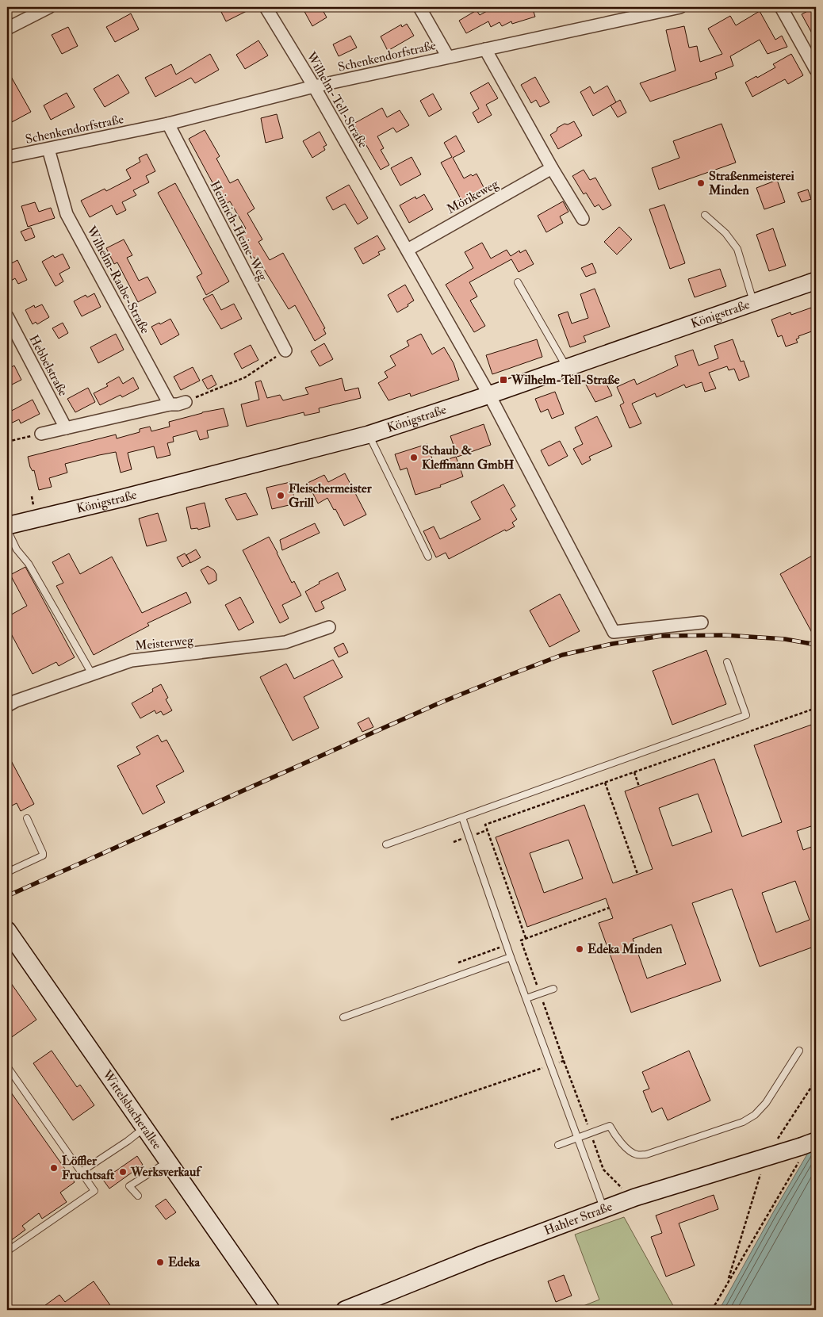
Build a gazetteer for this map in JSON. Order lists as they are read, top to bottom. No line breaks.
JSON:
{"streets":{"street":["Schenkendorfstraße","Wilhelm-Tell-Straße","Mörikeweg","Heinrich-Heine-Weg","Wilhelm-Raabe-Straße","Königstraße","Hebbelstraße","Meisterweg","Wittelsbacherallee","Hahler Straße"]},"crossings":[["Schenkendorfstraße","Wilhelm-Tell-Straße"],["Schenkendorfstraße","Heinrich-Heine-Weg"],["Schenkendorfstraße","Wilhelm-Raabe-Straße"],["Wilhelm-Tell-Straße","Mörikeweg"],["Wilhelm-Tell-Straße","Königstraße"]],"places":{"other":["Straßenmeisterei Minden","Schaub & Kleffmann GmbH","Fleischermeister Grill","Edeka Minden","Löffler Fruchtsaft","Werksverkauf","Edeka"],"transit":["Wilhelm-Tell-Straße"]}}
